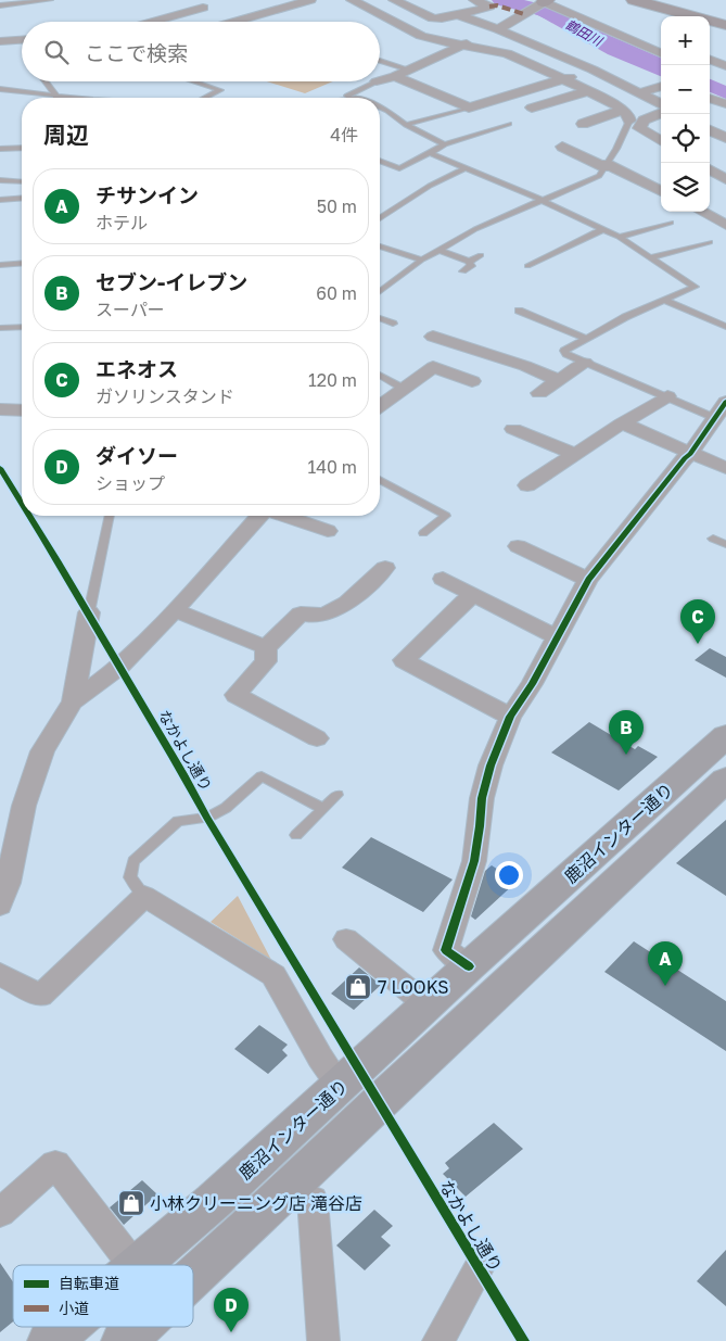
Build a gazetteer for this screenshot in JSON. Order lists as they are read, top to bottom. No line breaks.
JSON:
{"streets":{"main road":["鹿沼インター通り"],"cycle path":["なかよし通り"]},"water":["鶴田川"],"places":{"shop":["7 LOOKS","小林クリーニング店 滝谷店"]},"legend":["自転車道","小道"],"page":{"map_buttons":["+","−"],"search":"ここで検索","heading":["周辺","4件"],"list":[{"mark":"A","name":"チサンイン","note":"ホテル","value":"50 m"},{"mark":"B","name":"セブン-イレブン","note":"スーパー","value":"60 m"},{"mark":"C","name":"エネオス","note":"ガソリンスタンド","value":"120 m"},{"mark":"D","name":"ダイソー","note":"ショップ","value":"140 m"}],"pins":["C","B","A","D"]}}
